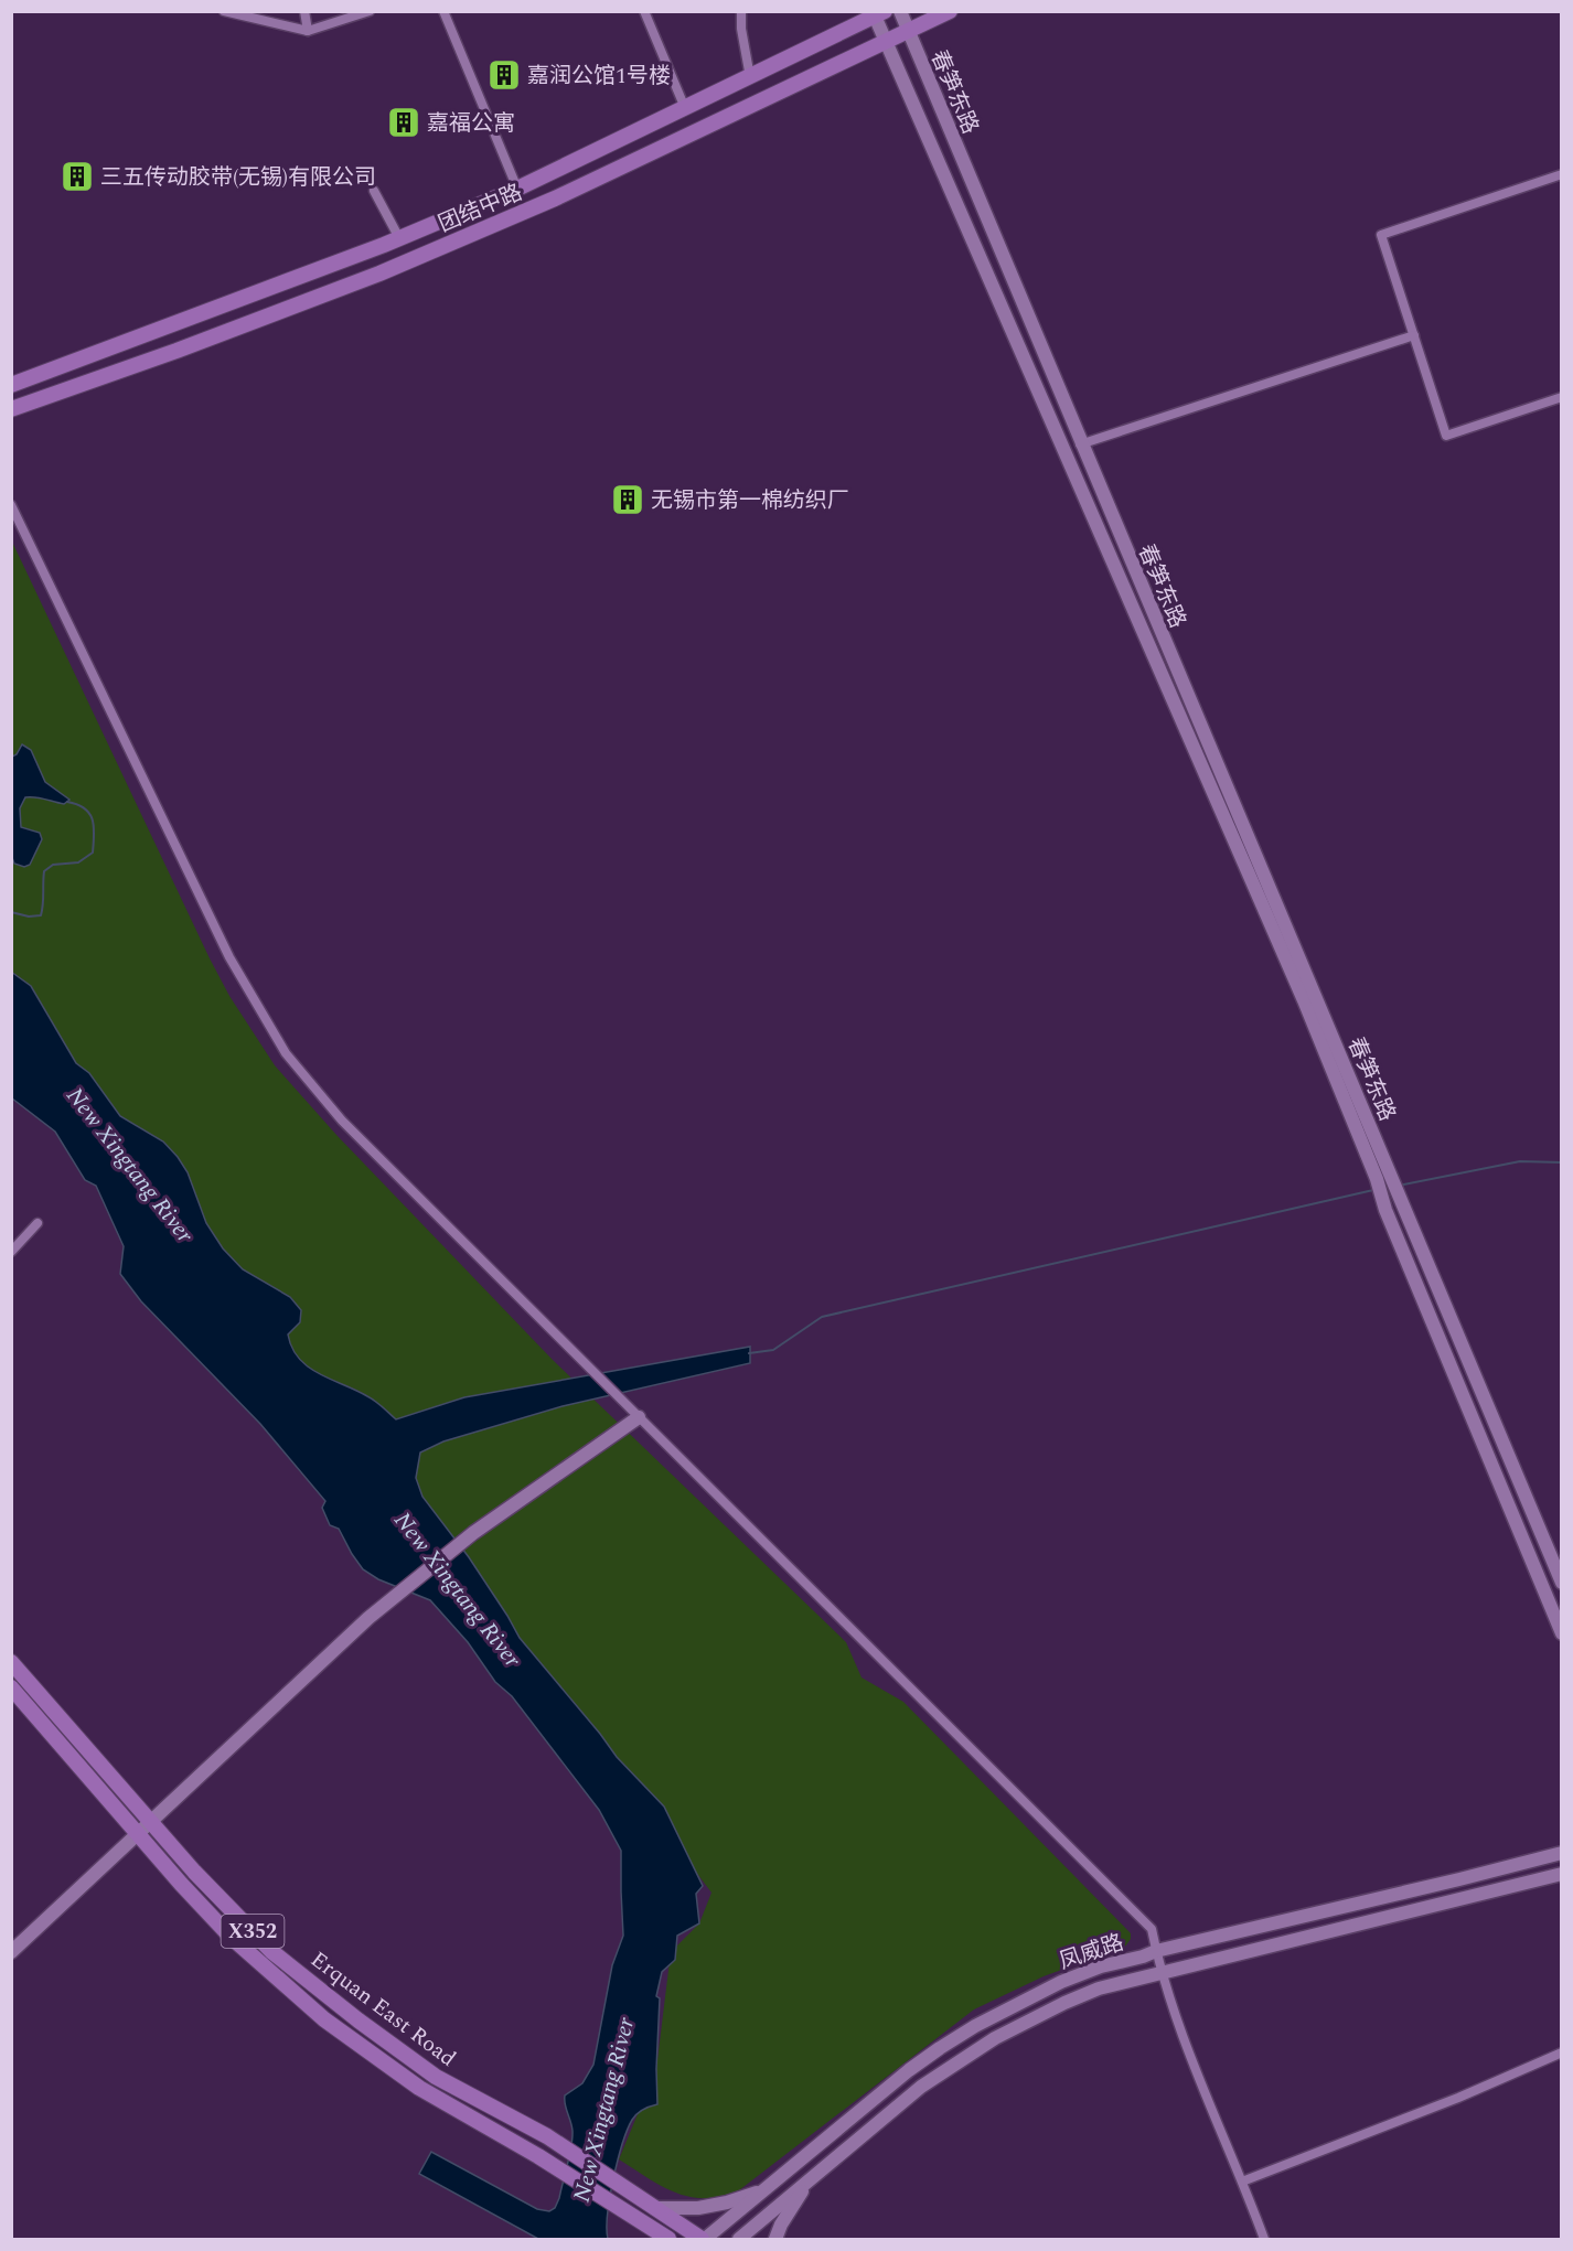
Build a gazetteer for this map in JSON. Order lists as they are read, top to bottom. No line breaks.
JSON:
{"streets":{"main road":["春笋东路","团结中路","X352","凤威路","Erquan East Road"]},"crossings":[["春笋东路","团结中路"],["凤威路","Erquan East Road"]],"water":["New Xingtang River"],"places":{"building":["嘉润公馆1号楼","嘉福公寓","三五传动胶带(无锡)有限公司","无锡市第一棉纺织厂"]}}
